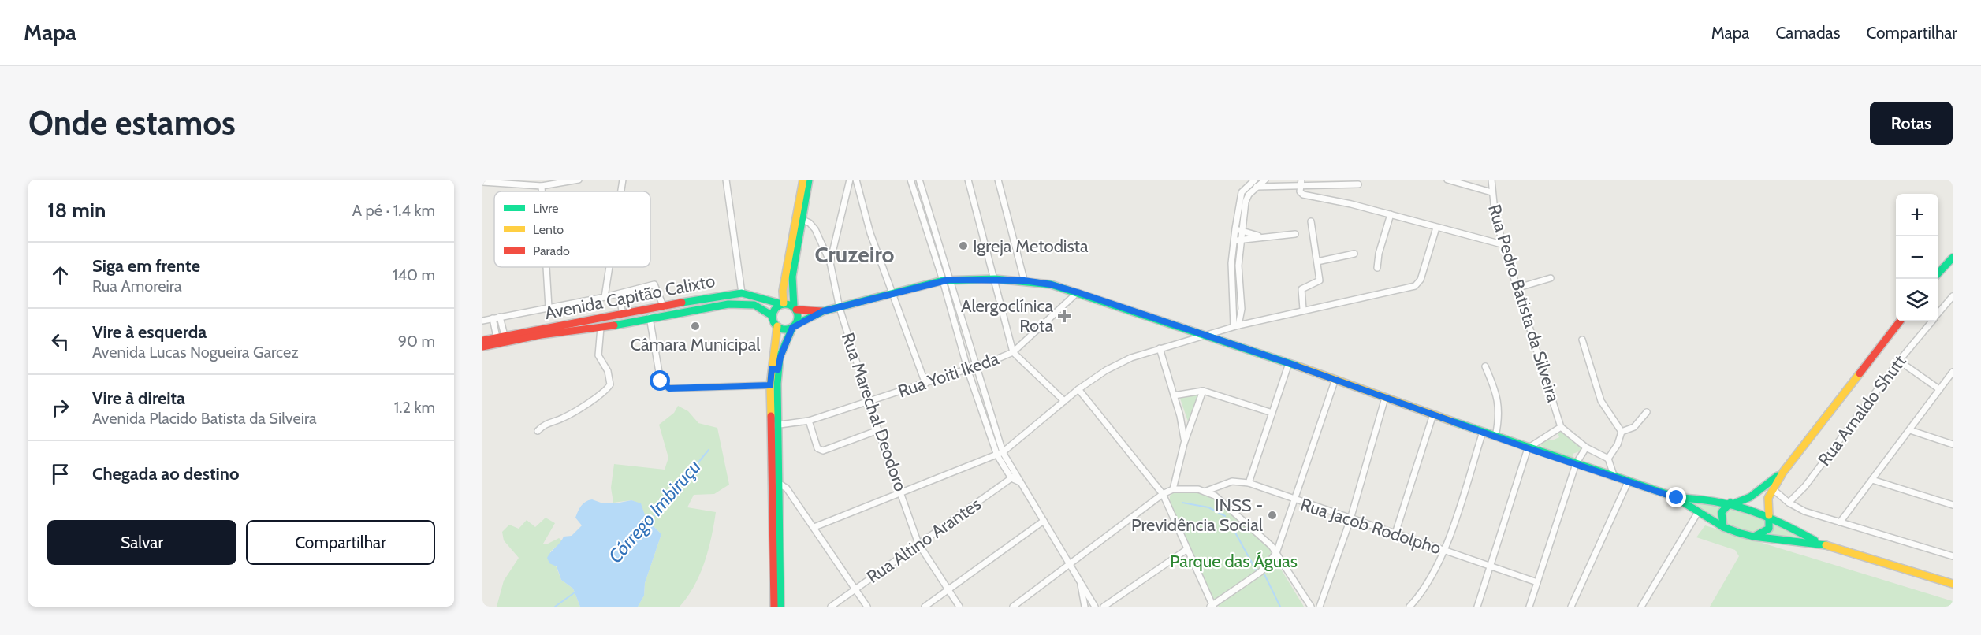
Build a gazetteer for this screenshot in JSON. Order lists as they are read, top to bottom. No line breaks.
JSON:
{"streets":{"main road":["Avenida Capitão Calixto"],"street":["Rua Pedro Batista da Silveira","Rua Yoiti Ikeda","Rua Arnaldo Shutt","Rua Marechal Deodoro","Rua Jacob Rodolpho","Rua Altino Arantes"]},"crossings":[["Rua Yoiti Ikeda","Rua Marechal Deodoro"],["Rua Marechal Deodoro","Rua Altino Arantes"]],"districts":["Cruzeiro"],"water":["Córrego Imbiruçu"],"parks":["Parque das Águas"],"places":{"other":["Igreja Metodista","Câmara Municipal","INSS - Previdência Social"],"health":["Alergoclínica Rota"]},"legend":["Livre","Lento","Parado"],"page":{"header":"Mapa","nav":["Mapa","Camadas","Compartilhar"],"buttons":["Rotas",["Salvar","Compartilhar"]],"title":"Onde estamos","heading":["18 min","A pé · 1.4 km"],"map_buttons":["+","−"],"list":[["Siga em frente","Rua Amoreira","140 m"],["Vire à esquerda","Avenida Lucas Nogueira Garcez","90 m"],["Vire à direita","Avenida Placido Batista da Silveira","1.2 km"],"Chegada ao destino"]}}
